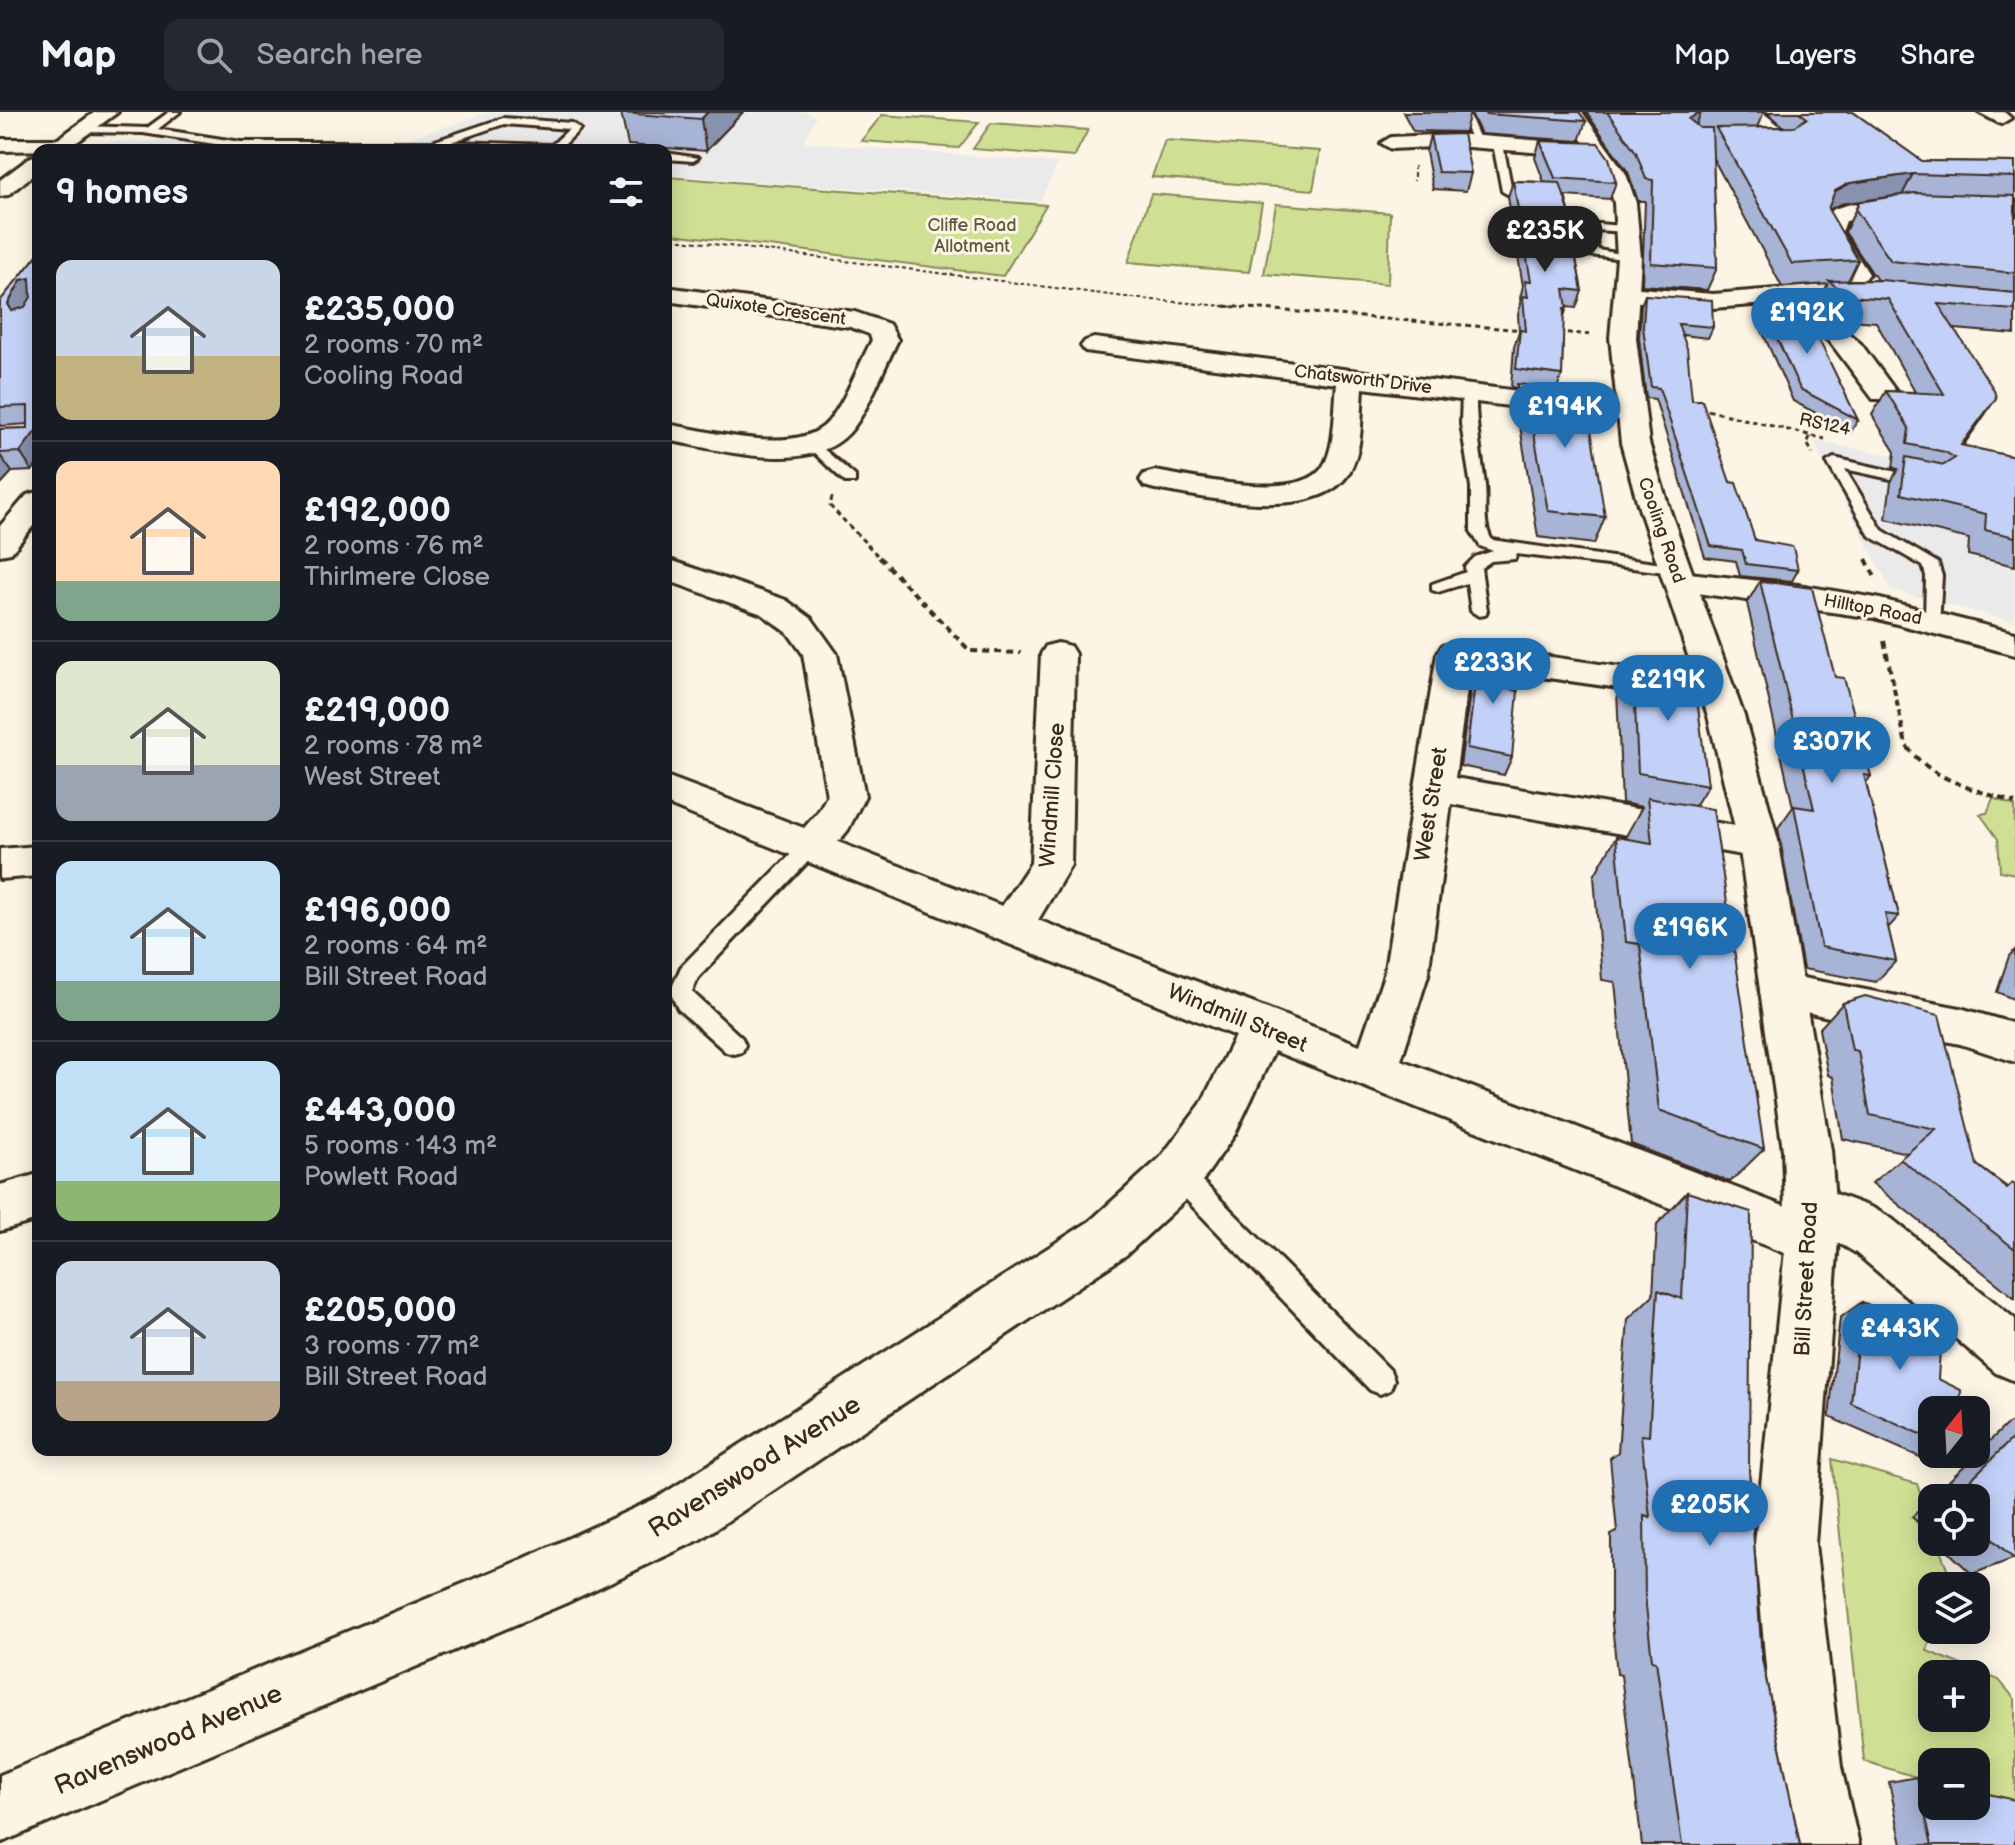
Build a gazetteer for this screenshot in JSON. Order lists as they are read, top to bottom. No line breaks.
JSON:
{"streets":{"street":["Quixote Crescent","Chatsworth Drive","Cooling Road","Hilltop Road","Windmill Close","West Street","Windmill Street","Bill Street Road","Ravenswood Avenue"],"path":["RS124"]},"crossings":[["Chatsworth Drive","RS124"],["Chatsworth Drive","Cooling Road"],["RS124","Cooling Road"],["Cooling Road","Hilltop Road"],["Cooling Road","West Street"],["Cooling Road","Bill Street Road"],["Windmill Close","Windmill Street"],["West Street","Windmill Street"],["West Street","Bill Street Road"],["Windmill Street","Bill Street Road"],["Windmill Street","Ravenswood Avenue"]],"parks":["Cliffe Road Allotment"],"north":"top","page":{"header":"Map","search":"Search here","nav":["Map","Layers","Share"],"heading":"9 homes","price":["£235K","£192K","£194K","£233K","£219K","£307K","£196K","£443K","£205K"],"list":[{"name":"£235,000","note":"2 rooms · 70 m² · Cooling Road"},{"name":"£192,000","note":"2 rooms · 76 m² · Thirlmere Close"},{"name":"£219,000","note":"2 rooms · 78 m² · West Street"},{"name":"£196,000","note":"2 rooms · 64 m² · Bill Street Road"},{"name":"£443,000","note":"5 rooms · 143 m² · Powlett Road"},{"name":"£205,000","note":"3 rooms · 77 m² · Bill Street Road"}],"map_buttons":["+","−"]}}
